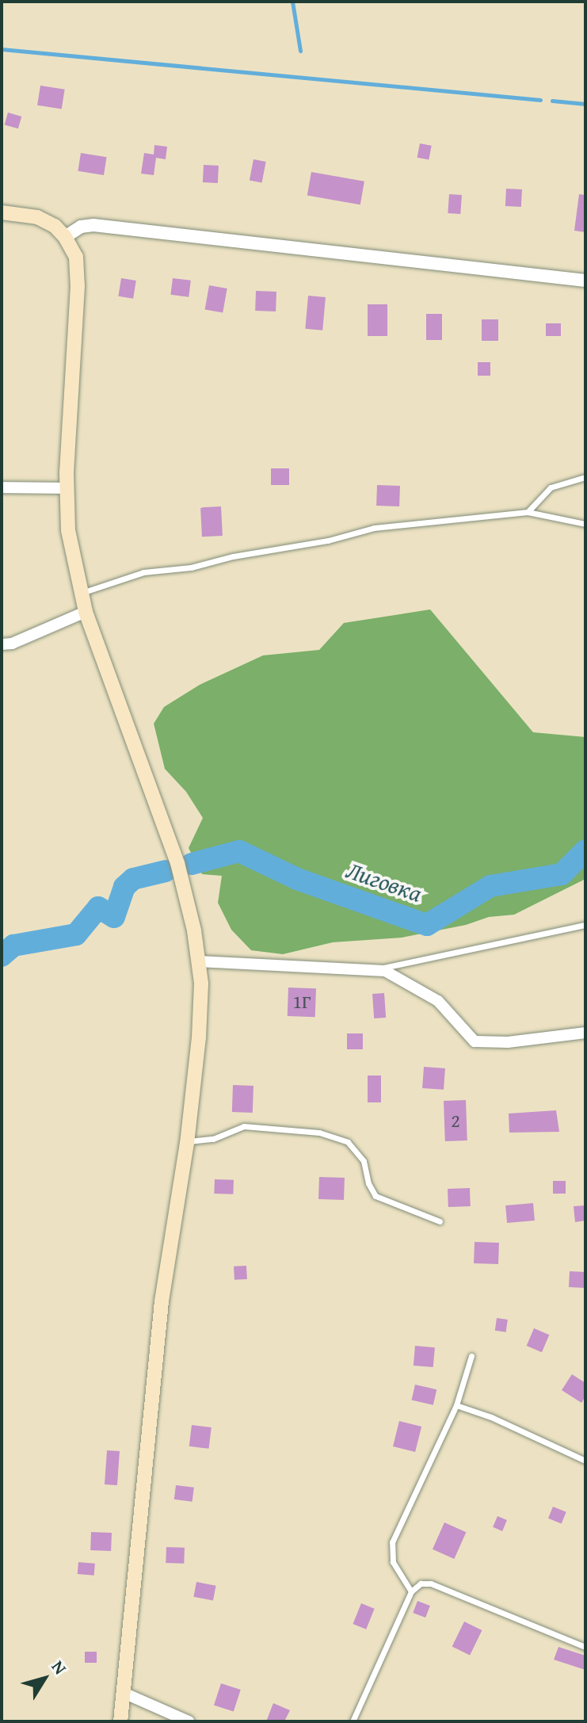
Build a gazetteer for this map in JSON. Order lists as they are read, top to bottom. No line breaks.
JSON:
{"water":["Лиговка"],"house_numbers":["1Г","2"],"north":"top right"}
